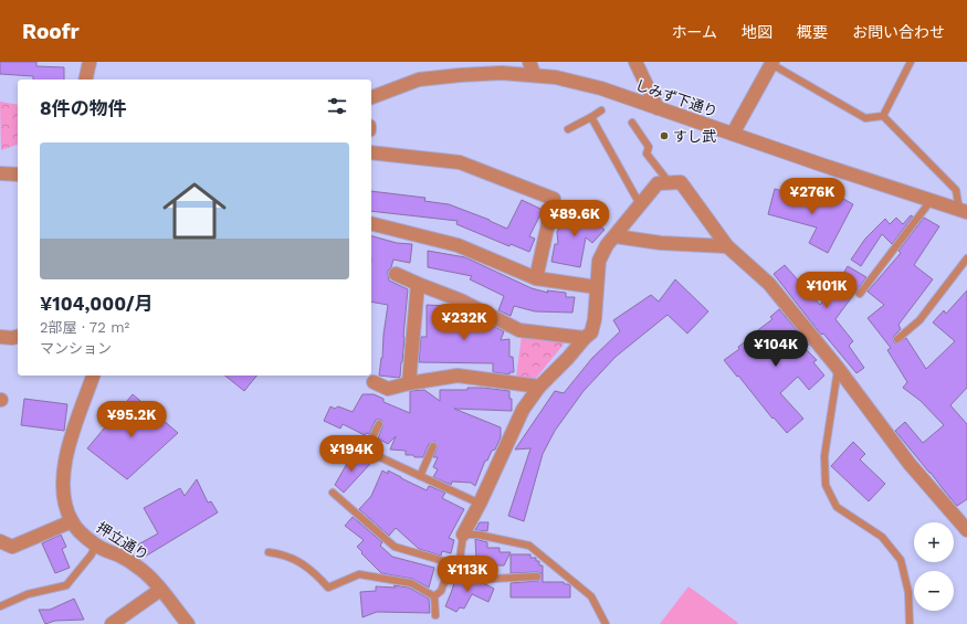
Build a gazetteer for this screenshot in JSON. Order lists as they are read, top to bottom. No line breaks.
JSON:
{"streets":{"street":["しみず下通り","押立通り"]},"places":["すし武"],"page":{"header":"Roofr","nav":["ホーム","地図","概要","お問い合わせ"],"heading":"8件の物件","list":[{"name":"¥104,000/月","note":"2部屋 · 72 m² · マンション"}],"price":["¥276K","¥89.6K","¥101K","¥232K","¥104K","¥95.2K","¥194K","¥113K"],"map_buttons":["+","−"]}}
